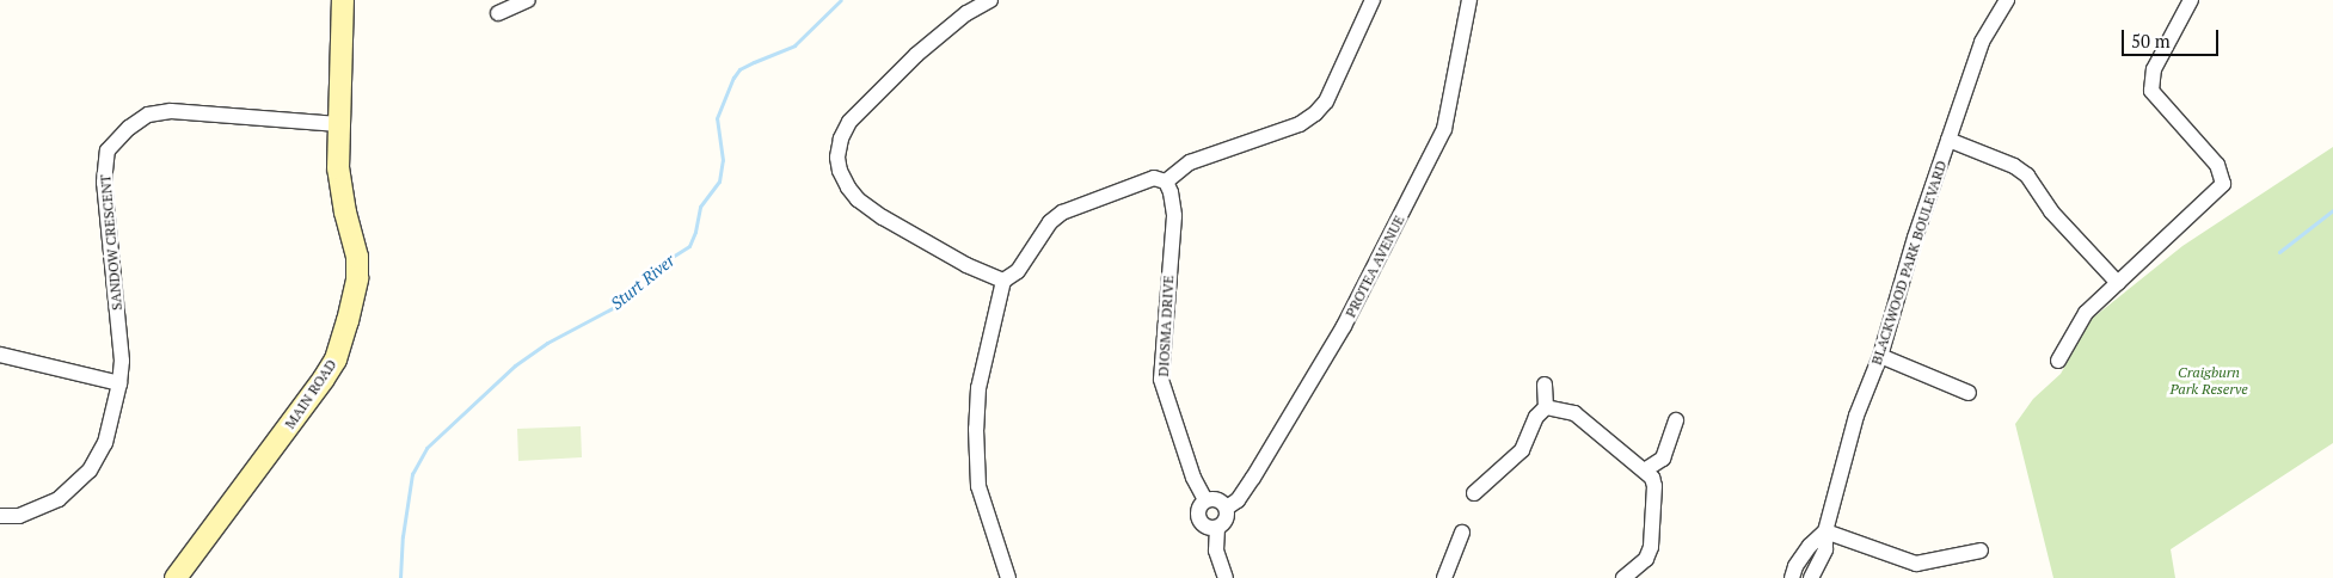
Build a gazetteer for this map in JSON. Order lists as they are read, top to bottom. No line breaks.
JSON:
{"streets":{"main road":["MAIN ROAD"],"street":["SANDOW CRESCENT","BLACKWOOD PARK BOULEVARD","PROTEA AVENUE","DIOSMA DRIVE"]},"crossings":[["SANDOW CRESCENT","MAIN ROAD"],["PROTEA AVENUE","DIOSMA DRIVE"]],"water":["Sturt River"],"parks":["Craigburn Park Reserve"],"scale_bar":"50 m"}
